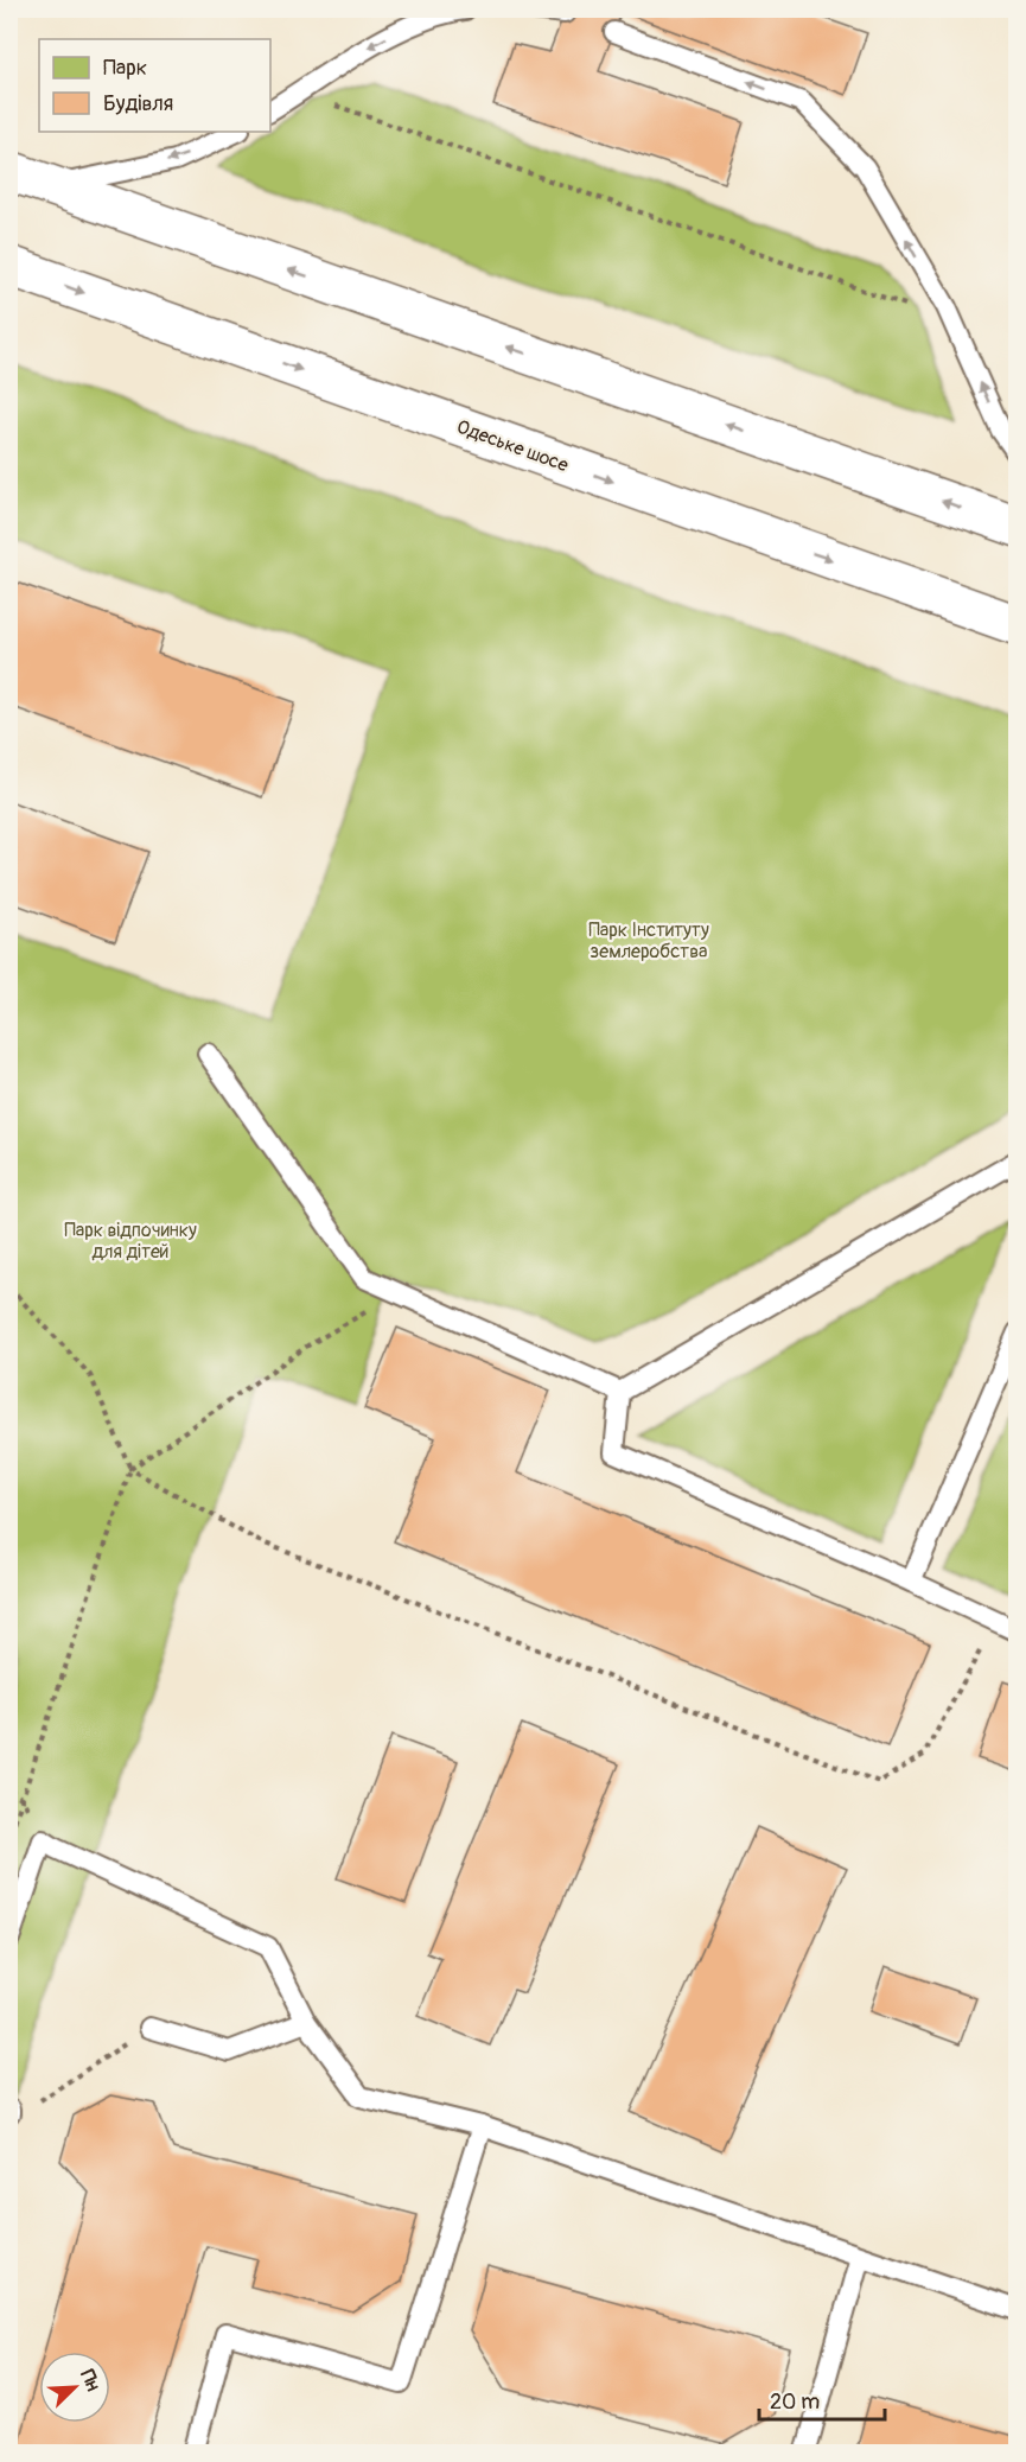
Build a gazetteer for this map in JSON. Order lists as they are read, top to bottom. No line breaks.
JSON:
{"streets":{"highway":["Одеське шосе"]},"parks":["Парк Інституту землеробства","Парк відпочинку для дітей"],"legend":["Парк","Будівля"],"scale_bar":"20 m","north":"top right"}
